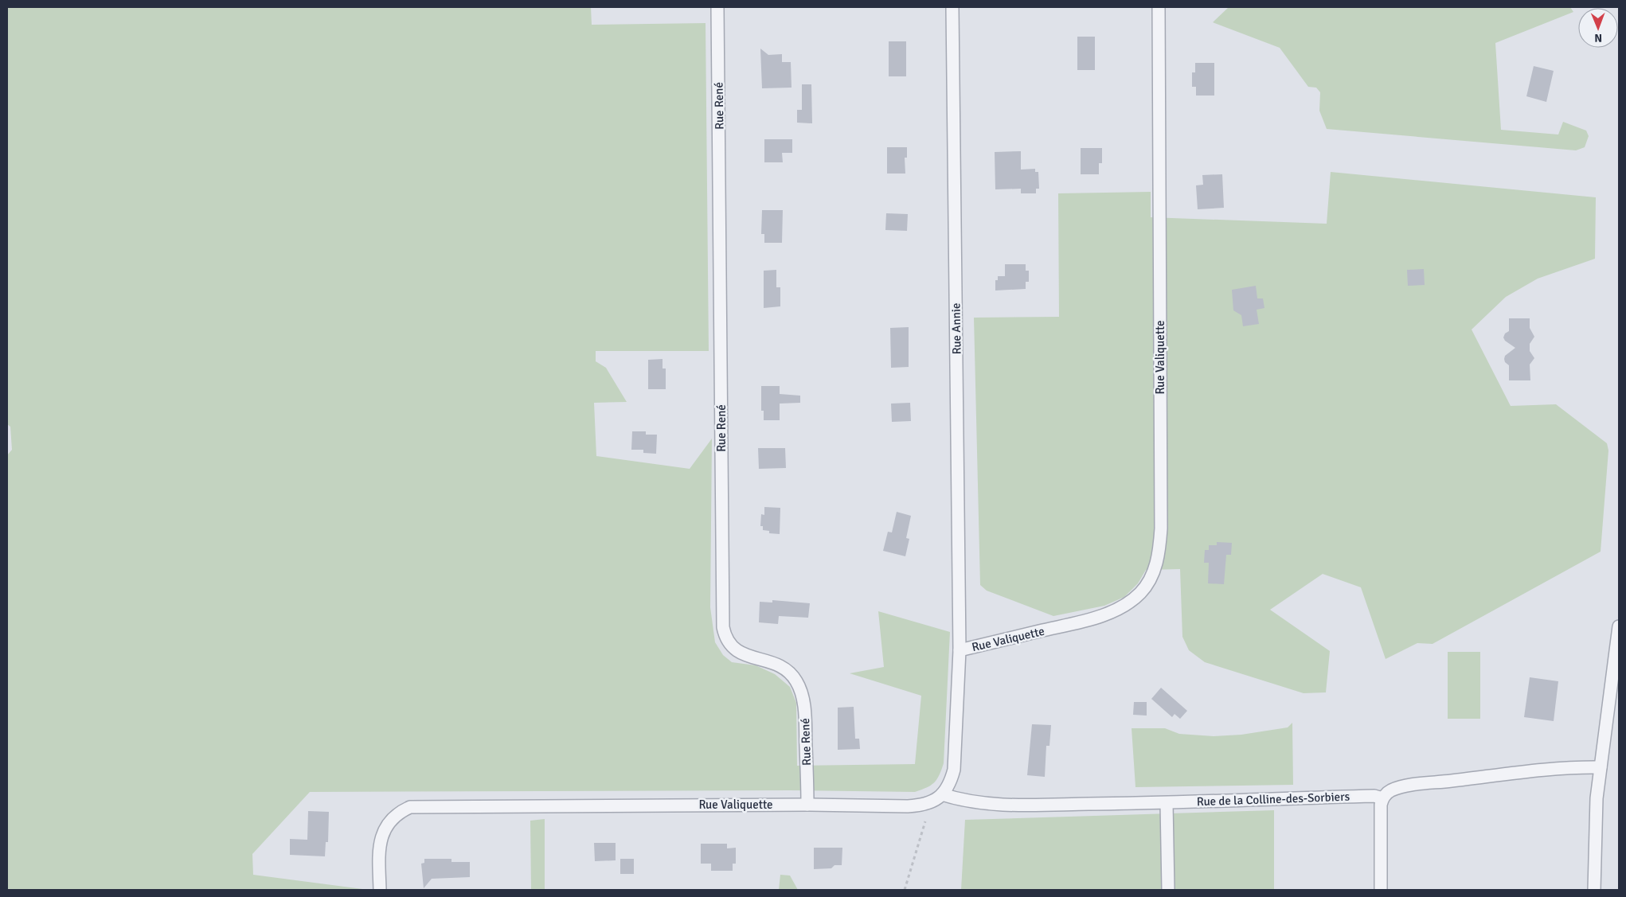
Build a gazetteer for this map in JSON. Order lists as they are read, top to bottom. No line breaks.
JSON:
{"streets":{"street":["Rue René","Rue Annie","Rue Valiquette","Rue de la Colline-des-Sorbiers"]},"crossings":[["Rue René","Rue Valiquette"],["Rue Annie","Rue Valiquette"],["Rue Valiquette","Rue de la Colline-des-Sorbiers"]],"north":"bottom"}
